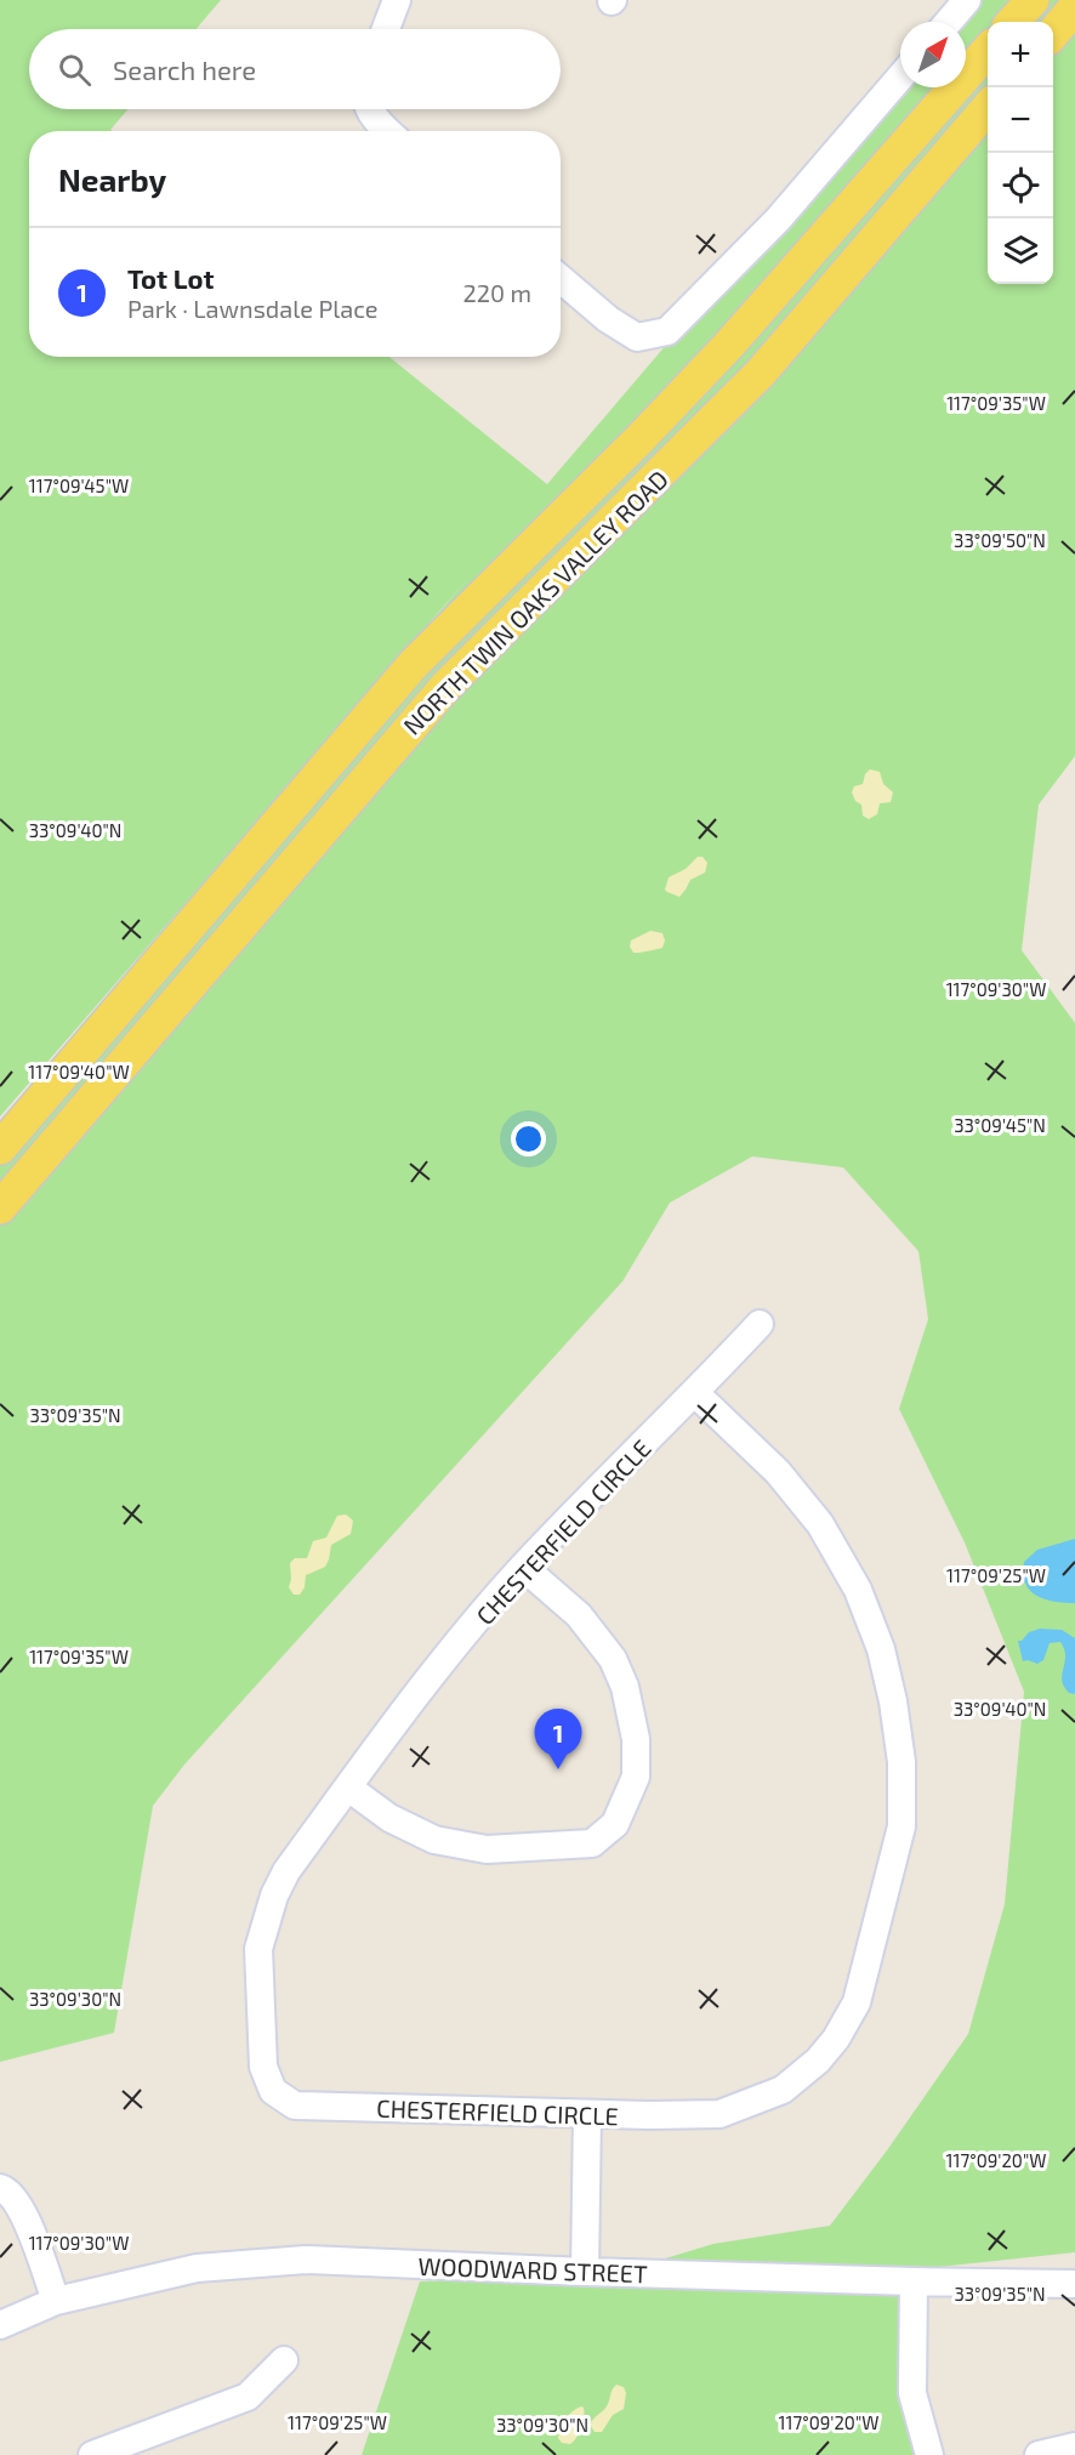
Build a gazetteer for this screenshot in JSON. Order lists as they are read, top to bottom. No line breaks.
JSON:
{"streets":{"main road":["NORTH TWIN OAKS VALLEY ROAD"],"street":["CHESTERFIELD CIRCLE","WOODWARD STREET"]},"north":"top right","page":{"map_buttons":["+","−"],"search":"Search here","heading":"Nearby","list":[{"mark":"1","name":"Tot Lot","note":"Park · Lawnsdale Place","value":"220 m"}],"pins":"1"},"coordinates":["117°09'35\"W","117°09'45\"W","33°09'50\"N","33°09'40\"N","117°09'30\"W","117°09'40\"W","33°09'45\"N","33°09'35\"N","117°09'25\"W","33°09'30\"N","117°09'20\"W"]}
